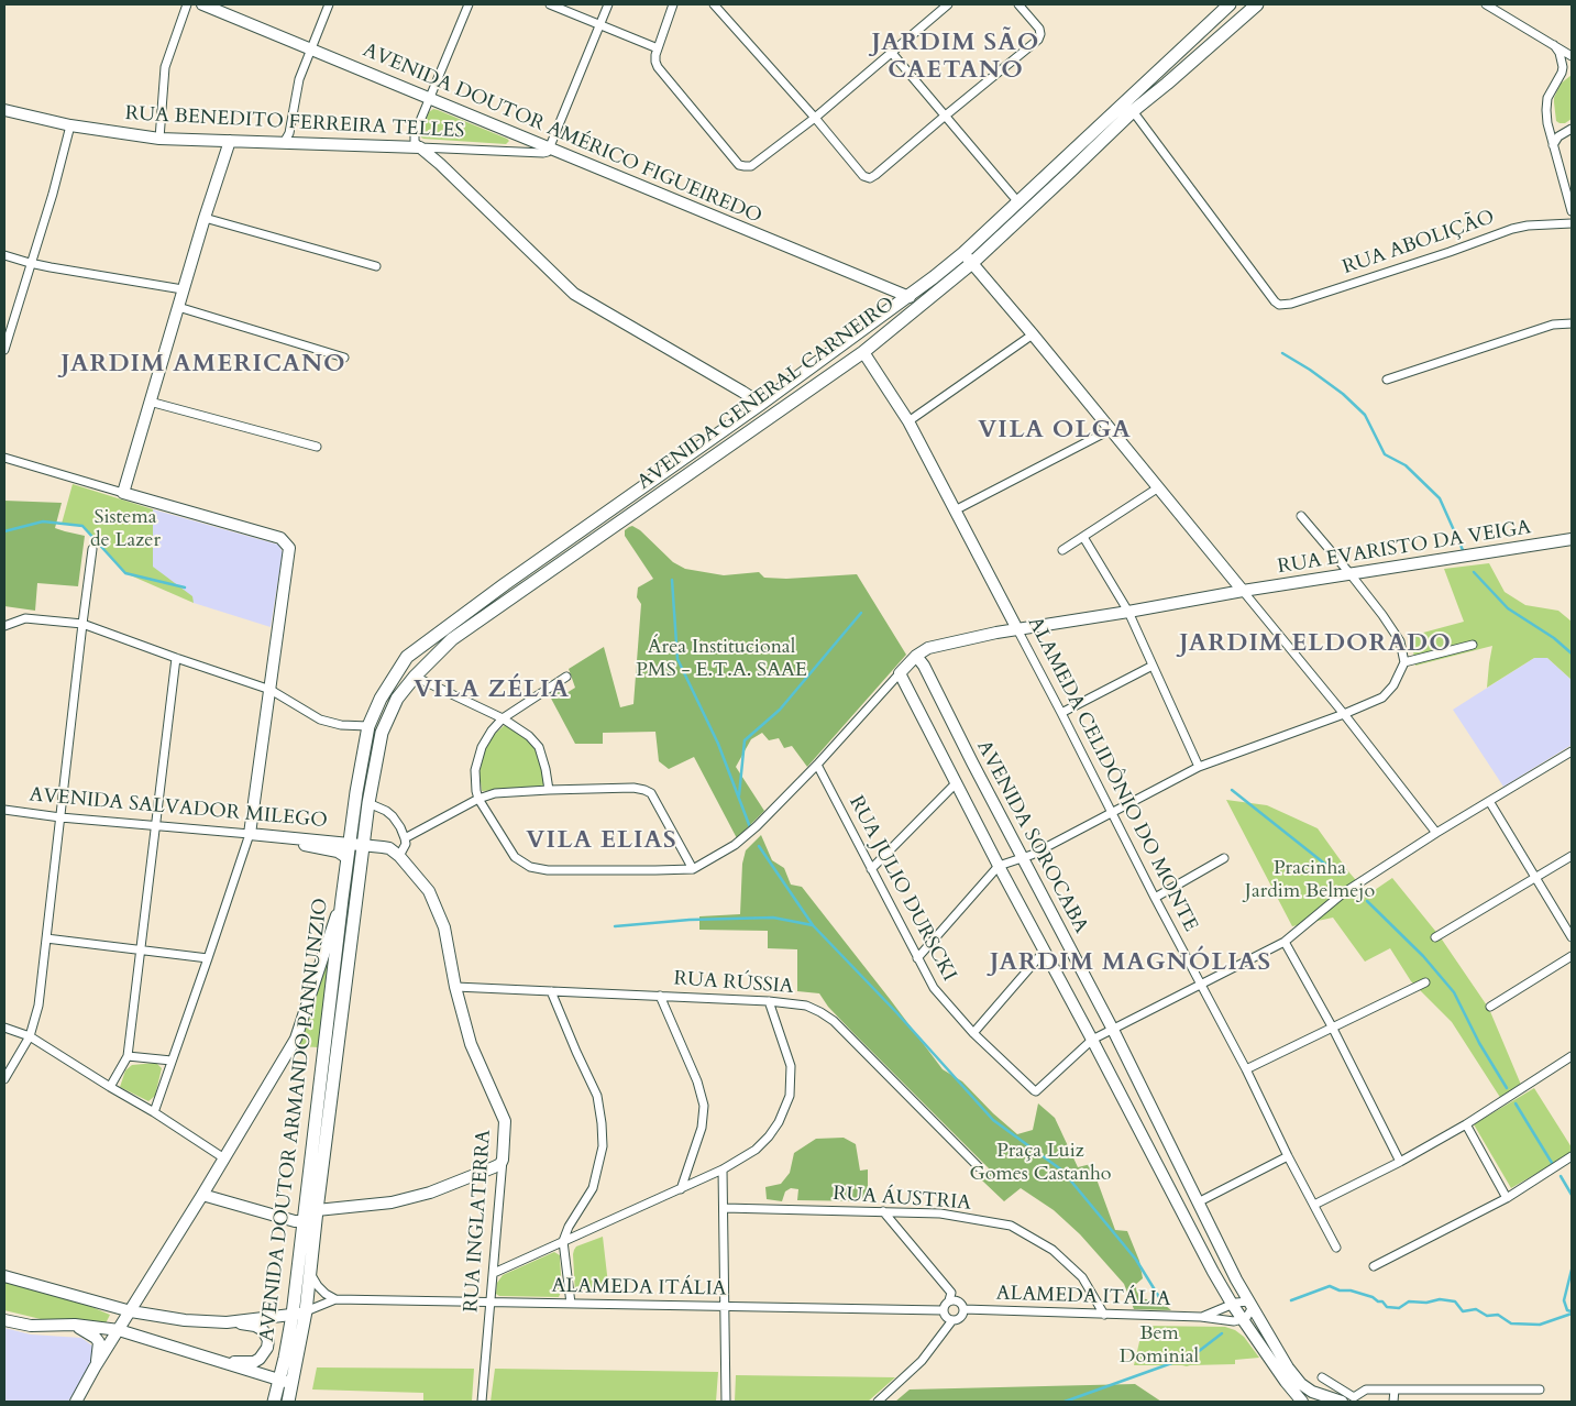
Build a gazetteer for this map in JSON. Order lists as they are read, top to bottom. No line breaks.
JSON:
{"streets":{"main road":["AVENIDA GENERAL CARNEIRO","AVENIDA DOUTOR ARMANDO PANNUNZIO"],"street":["RUA BENEDITO FERREIRA TELLES","AVENIDA DOUTOR AMÉRICO FIGUEIREDO","RUA ABOLIÇÃO","RUA EVARISTO DA VEIGA","ALAMEDA CELIDÔNIO DO MONTE","AVENIDA SALVADOR MILEGO","AVENIDA SOROCABA","RUA JULIO DURSCKI","RUA RÚSSIA","RUA ÁUSTRIA","RUA INGLATERRA","ALAMEDA ITÁLIA"]},"crossings":[["RUA BENEDITO FERREIRA TELLES","AVENIDA DOUTOR AMÉRICO FIGUEIREDO"],["AVENIDA DOUTOR AMÉRICO FIGUEIREDO","AVENIDA GENERAL CARNEIRO"],["RUA ABOLIÇÃO","AVENIDA GENERAL CARNEIRO"],["AVENIDA GENERAL CARNEIRO","ALAMEDA CELIDÔNIO DO MONTE"],["AVENIDA GENERAL CARNEIRO","AVENIDA SALVADOR MILEGO"],["AVENIDA GENERAL CARNEIRO","AVENIDA DOUTOR ARMANDO PANNUNZIO"],["AVENIDA GENERAL CARNEIRO","RUA INGLATERRA"],["RUA EVARISTO DA VEIGA","ALAMEDA CELIDÔNIO DO MONTE"],["RUA EVARISTO DA VEIGA","AVENIDA SOROCABA"],["AVENIDA SALVADOR MILEGO","AVENIDA DOUTOR ARMANDO PANNUNZIO"],["AVENIDA SALVADOR MILEGO","RUA INGLATERRA"],["AVENIDA SOROCABA","RUA JULIO DURSCKI"],["AVENIDA SOROCABA","ALAMEDA ITÁLIA"],["RUA RÚSSIA","RUA INGLATERRA"],["AVENIDA DOUTOR ARMANDO PANNUNZIO","RUA INGLATERRA"],["AVENIDA DOUTOR ARMANDO PANNUNZIO","ALAMEDA ITÁLIA"],["RUA ÁUSTRIA","ALAMEDA ITÁLIA"],["RUA INGLATERRA","ALAMEDA ITÁLIA"]],"districts":["JARDIM SÃO CAETANO","JARDIM AMERICANO","VILA OLGA","JARDIM ELDORADO","VILA ZÉLIA","VILA ELIAS","JARDIM MAGNÓLIAS"],"parks":["Sistema de Lazer","Área Institucional PMS - E.T.A. SAAE","Pracinha Jardim Belmejo","Praça Luiz Gomes Castanho","Bem Dominial"]}
